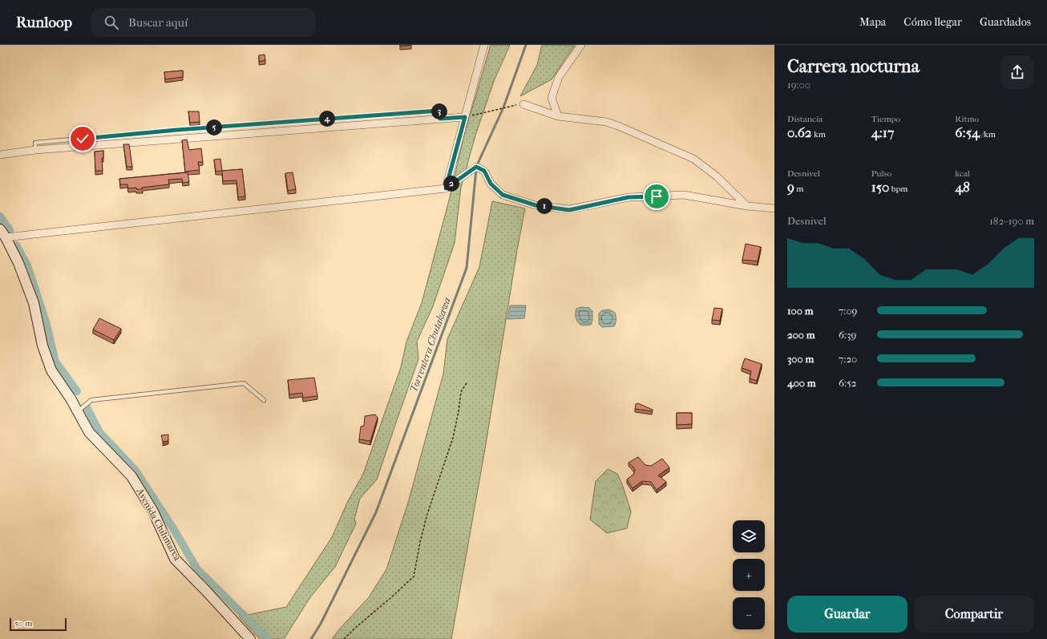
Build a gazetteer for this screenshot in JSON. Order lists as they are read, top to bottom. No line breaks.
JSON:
{"streets":{"street":["Avenida Chilimarca"]},"water":["Torrentera Chutakawa"],"scale_bar":"50 m","page":{"header":"Runloop","search":"Buscar aquí","nav":["Mapa","Cómo llegar","Guardados"],"heading":["Carrera nocturna","19:00"],"stats":[["Distancia","0.62 km"],["Tiempo","4:17"],["Ritmo","6:54 /km"],["Desnivel","9 m"],["Pulso","150 bpm"],["kcal","48"]],"pins":["3","4","5","2","1"],"chart":["Desnivel","182–190 m"],"list":[{"name":"100 m","note":"7:09"},{"name":"200 m","note":"6:39"},{"name":"300 m","note":"7:20"},{"name":"400 m","note":"6:52"}],"map_buttons":["+","−"],"buttons":["Guardar","Compartir"],"scale":"50 m"}}
